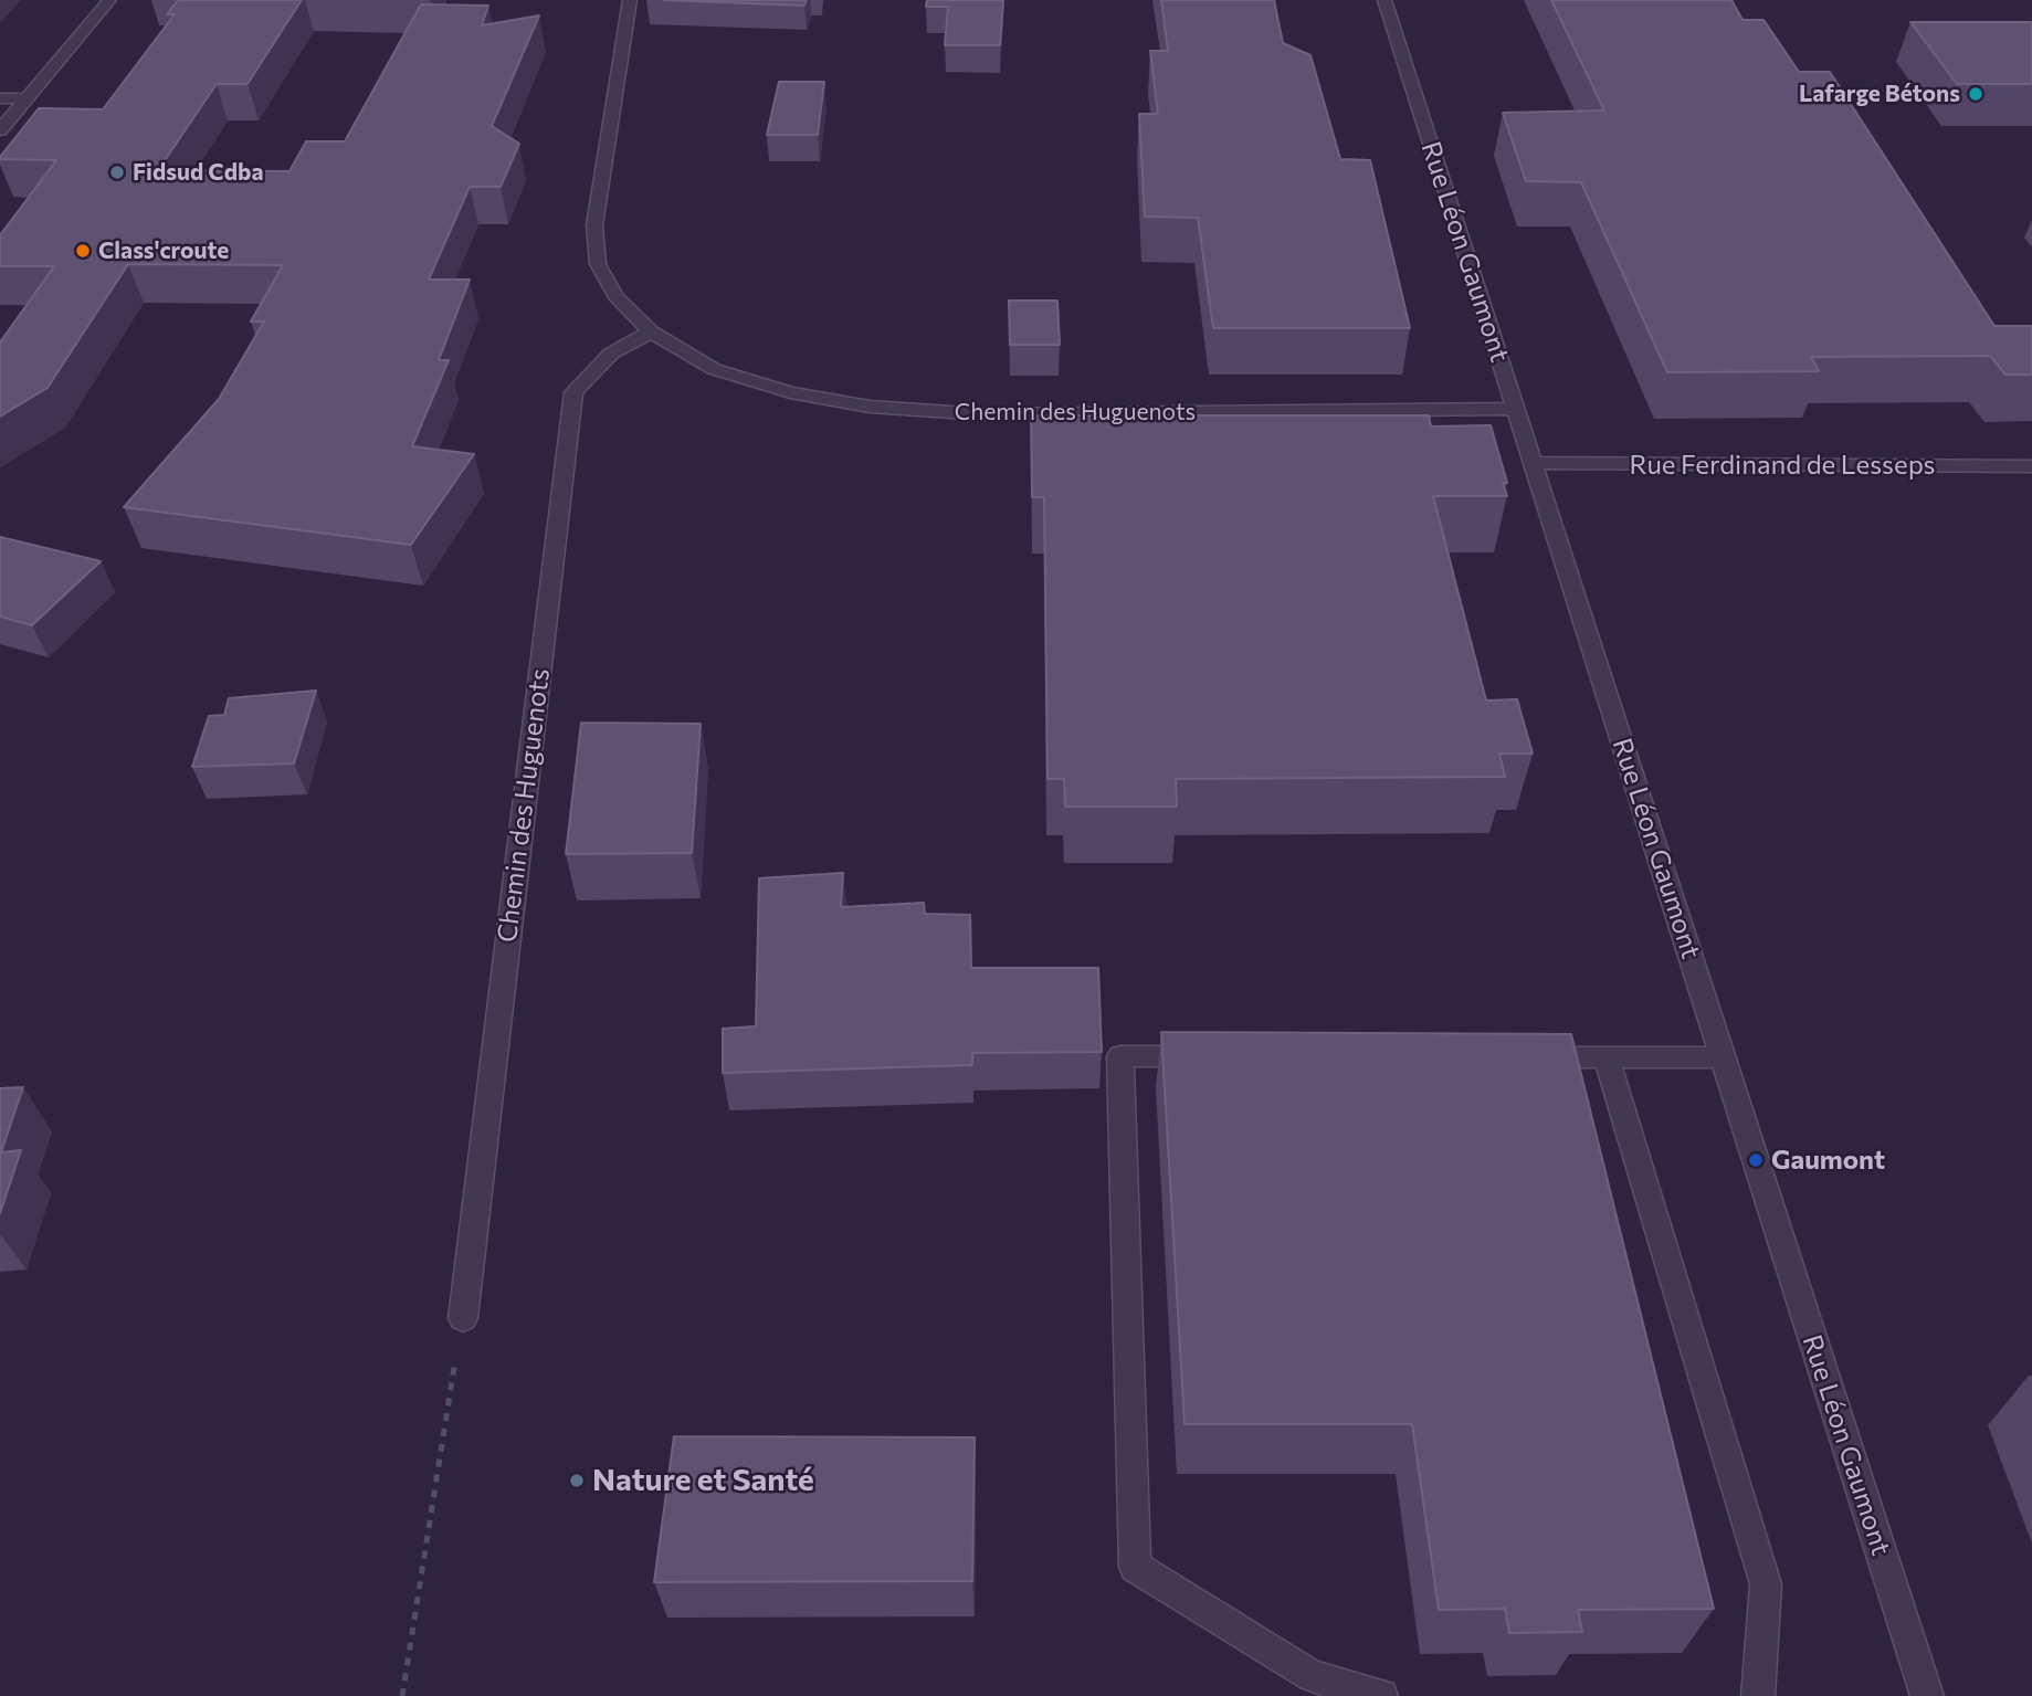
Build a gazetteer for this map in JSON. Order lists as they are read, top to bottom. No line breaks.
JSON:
{"streets":{"street":["Rue Léon Gaumont","Chemin des Huguenots","Rue Ferdinand de Lesseps"]},"crossings":[["Rue Léon Gaumont","Chemin des Huguenots"],["Rue Léon Gaumont","Rue Ferdinand de Lesseps"]],"places":["Lafarge Bétons","Fidsud Cdba","Class'croute","Gaumont","Nature et Santé"]}
